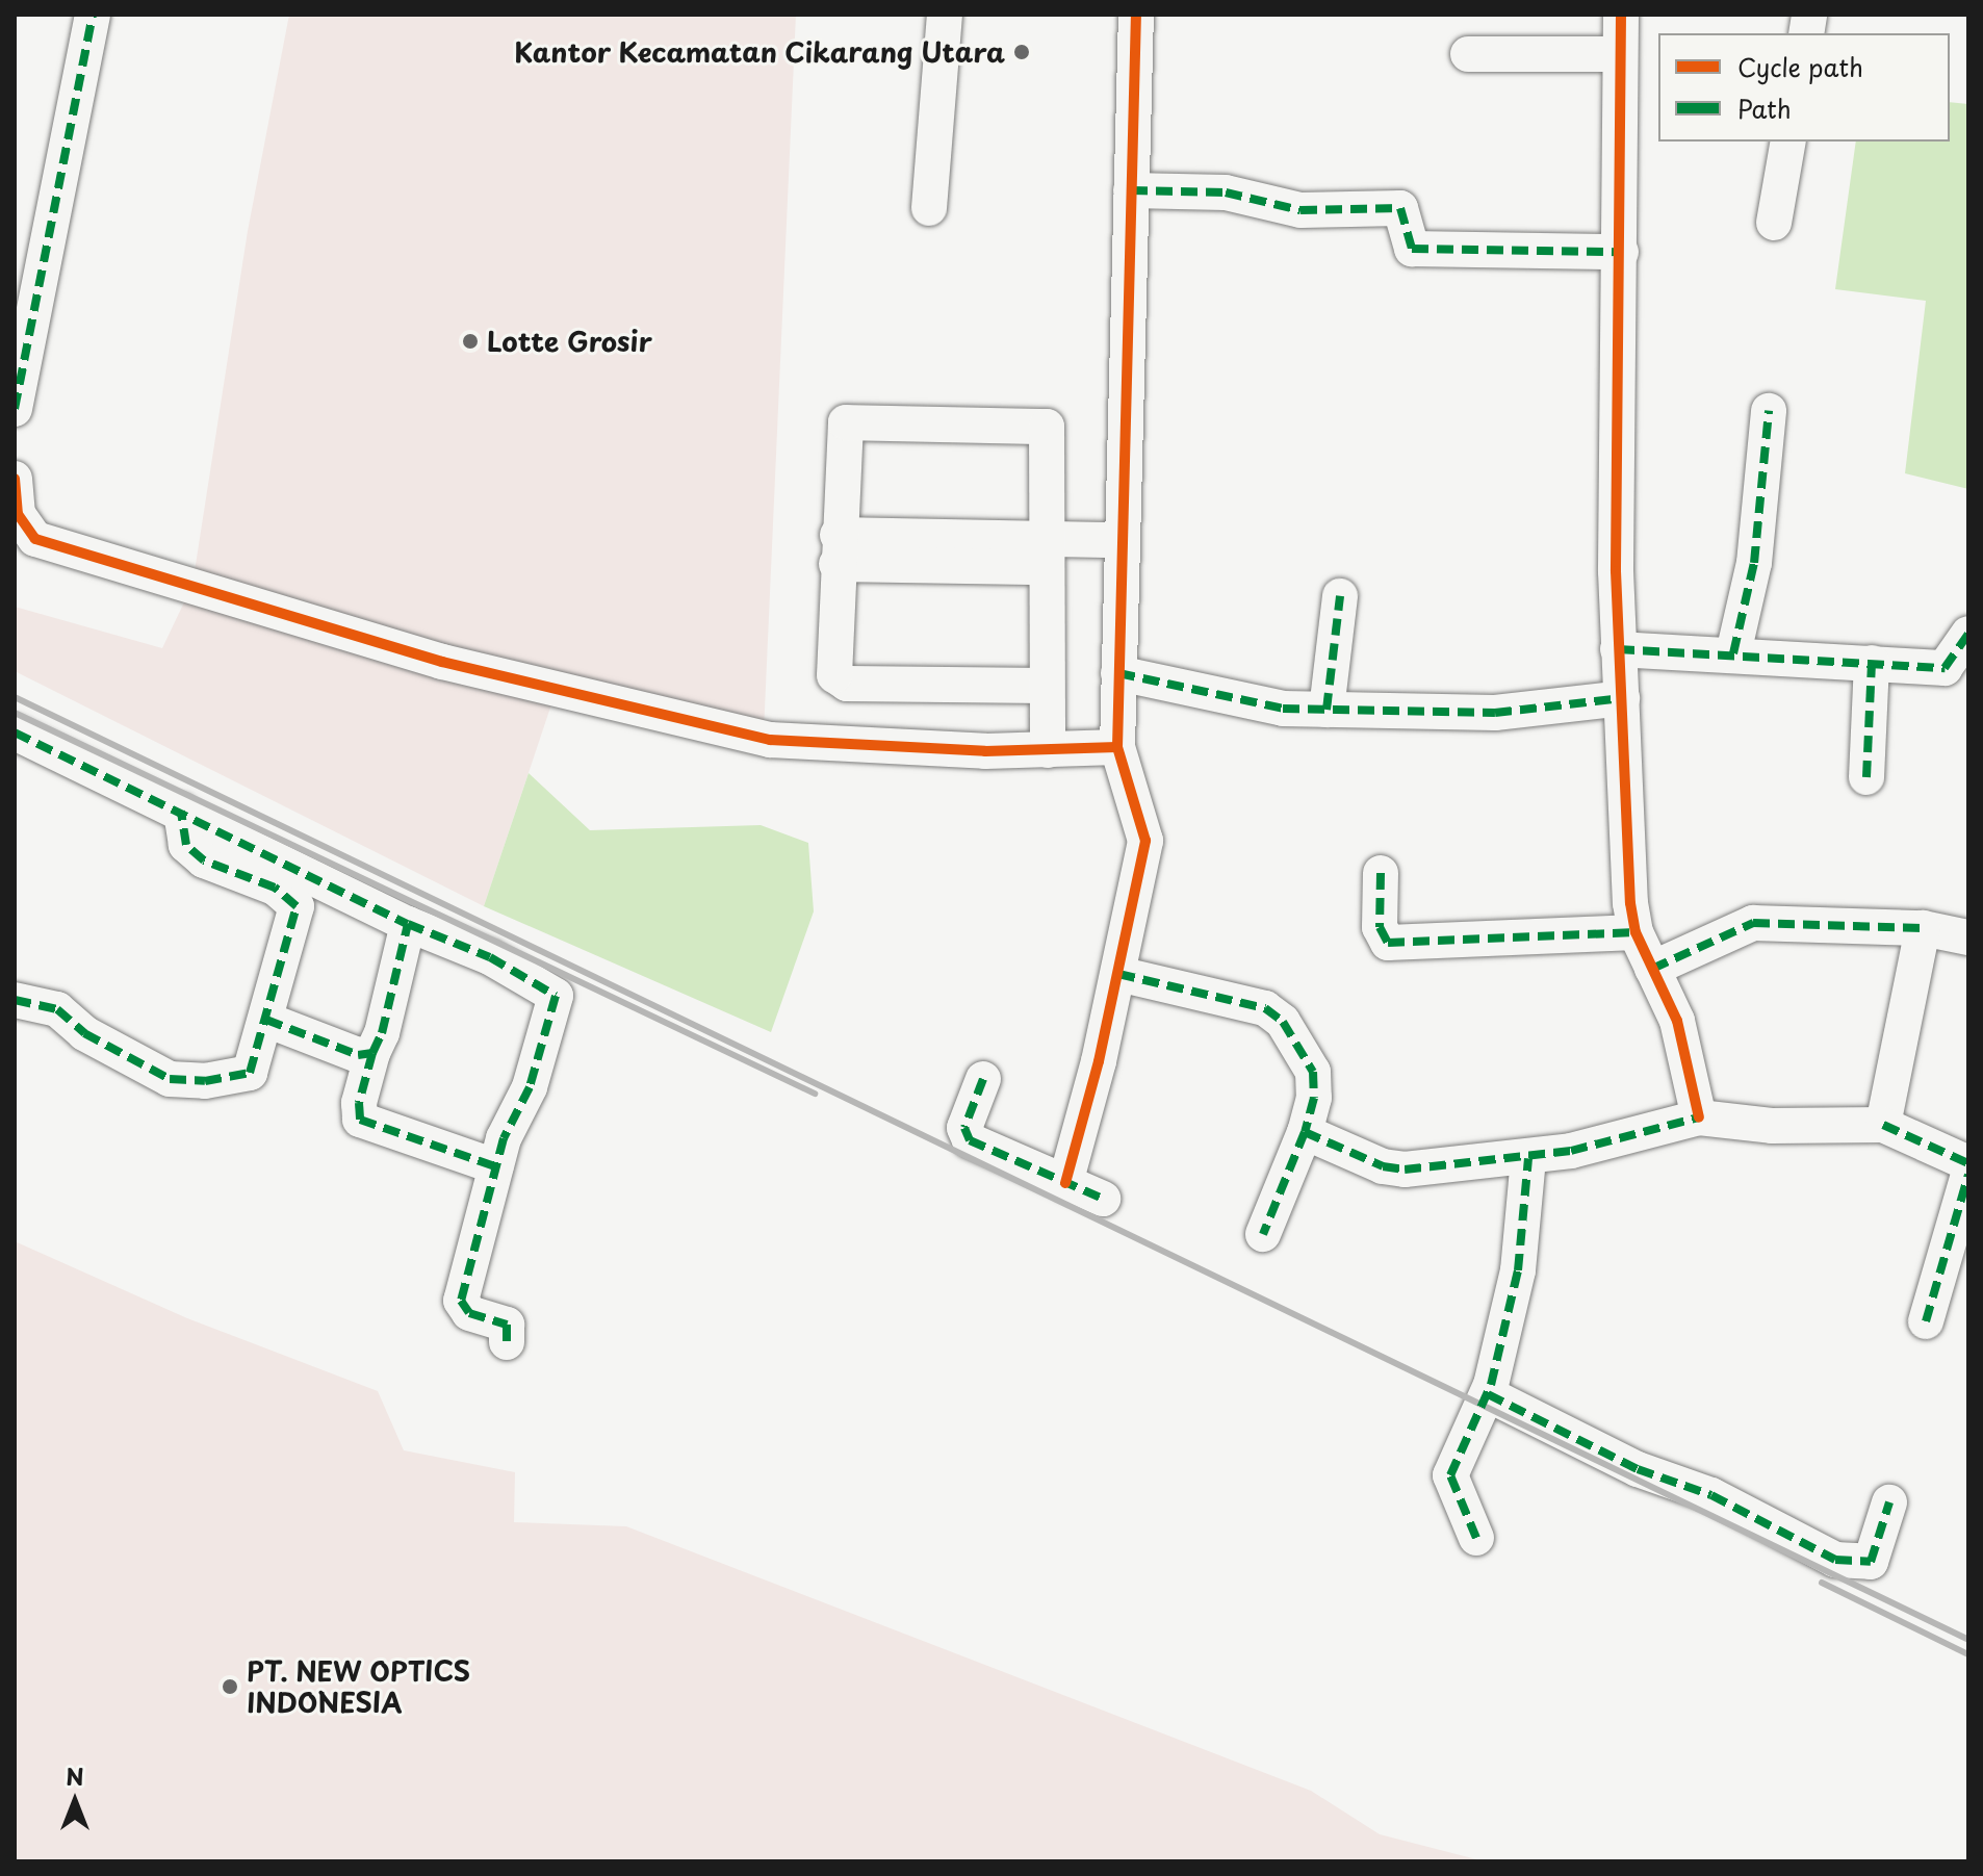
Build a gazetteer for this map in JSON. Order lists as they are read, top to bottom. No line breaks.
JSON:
{"places":["Kantor Kecamatan Cikarang Utara","Lotte Grosir","PT. NEW OPTICS INDONESIA"],"legend":["Cycle path","Path"],"north":"top"}
